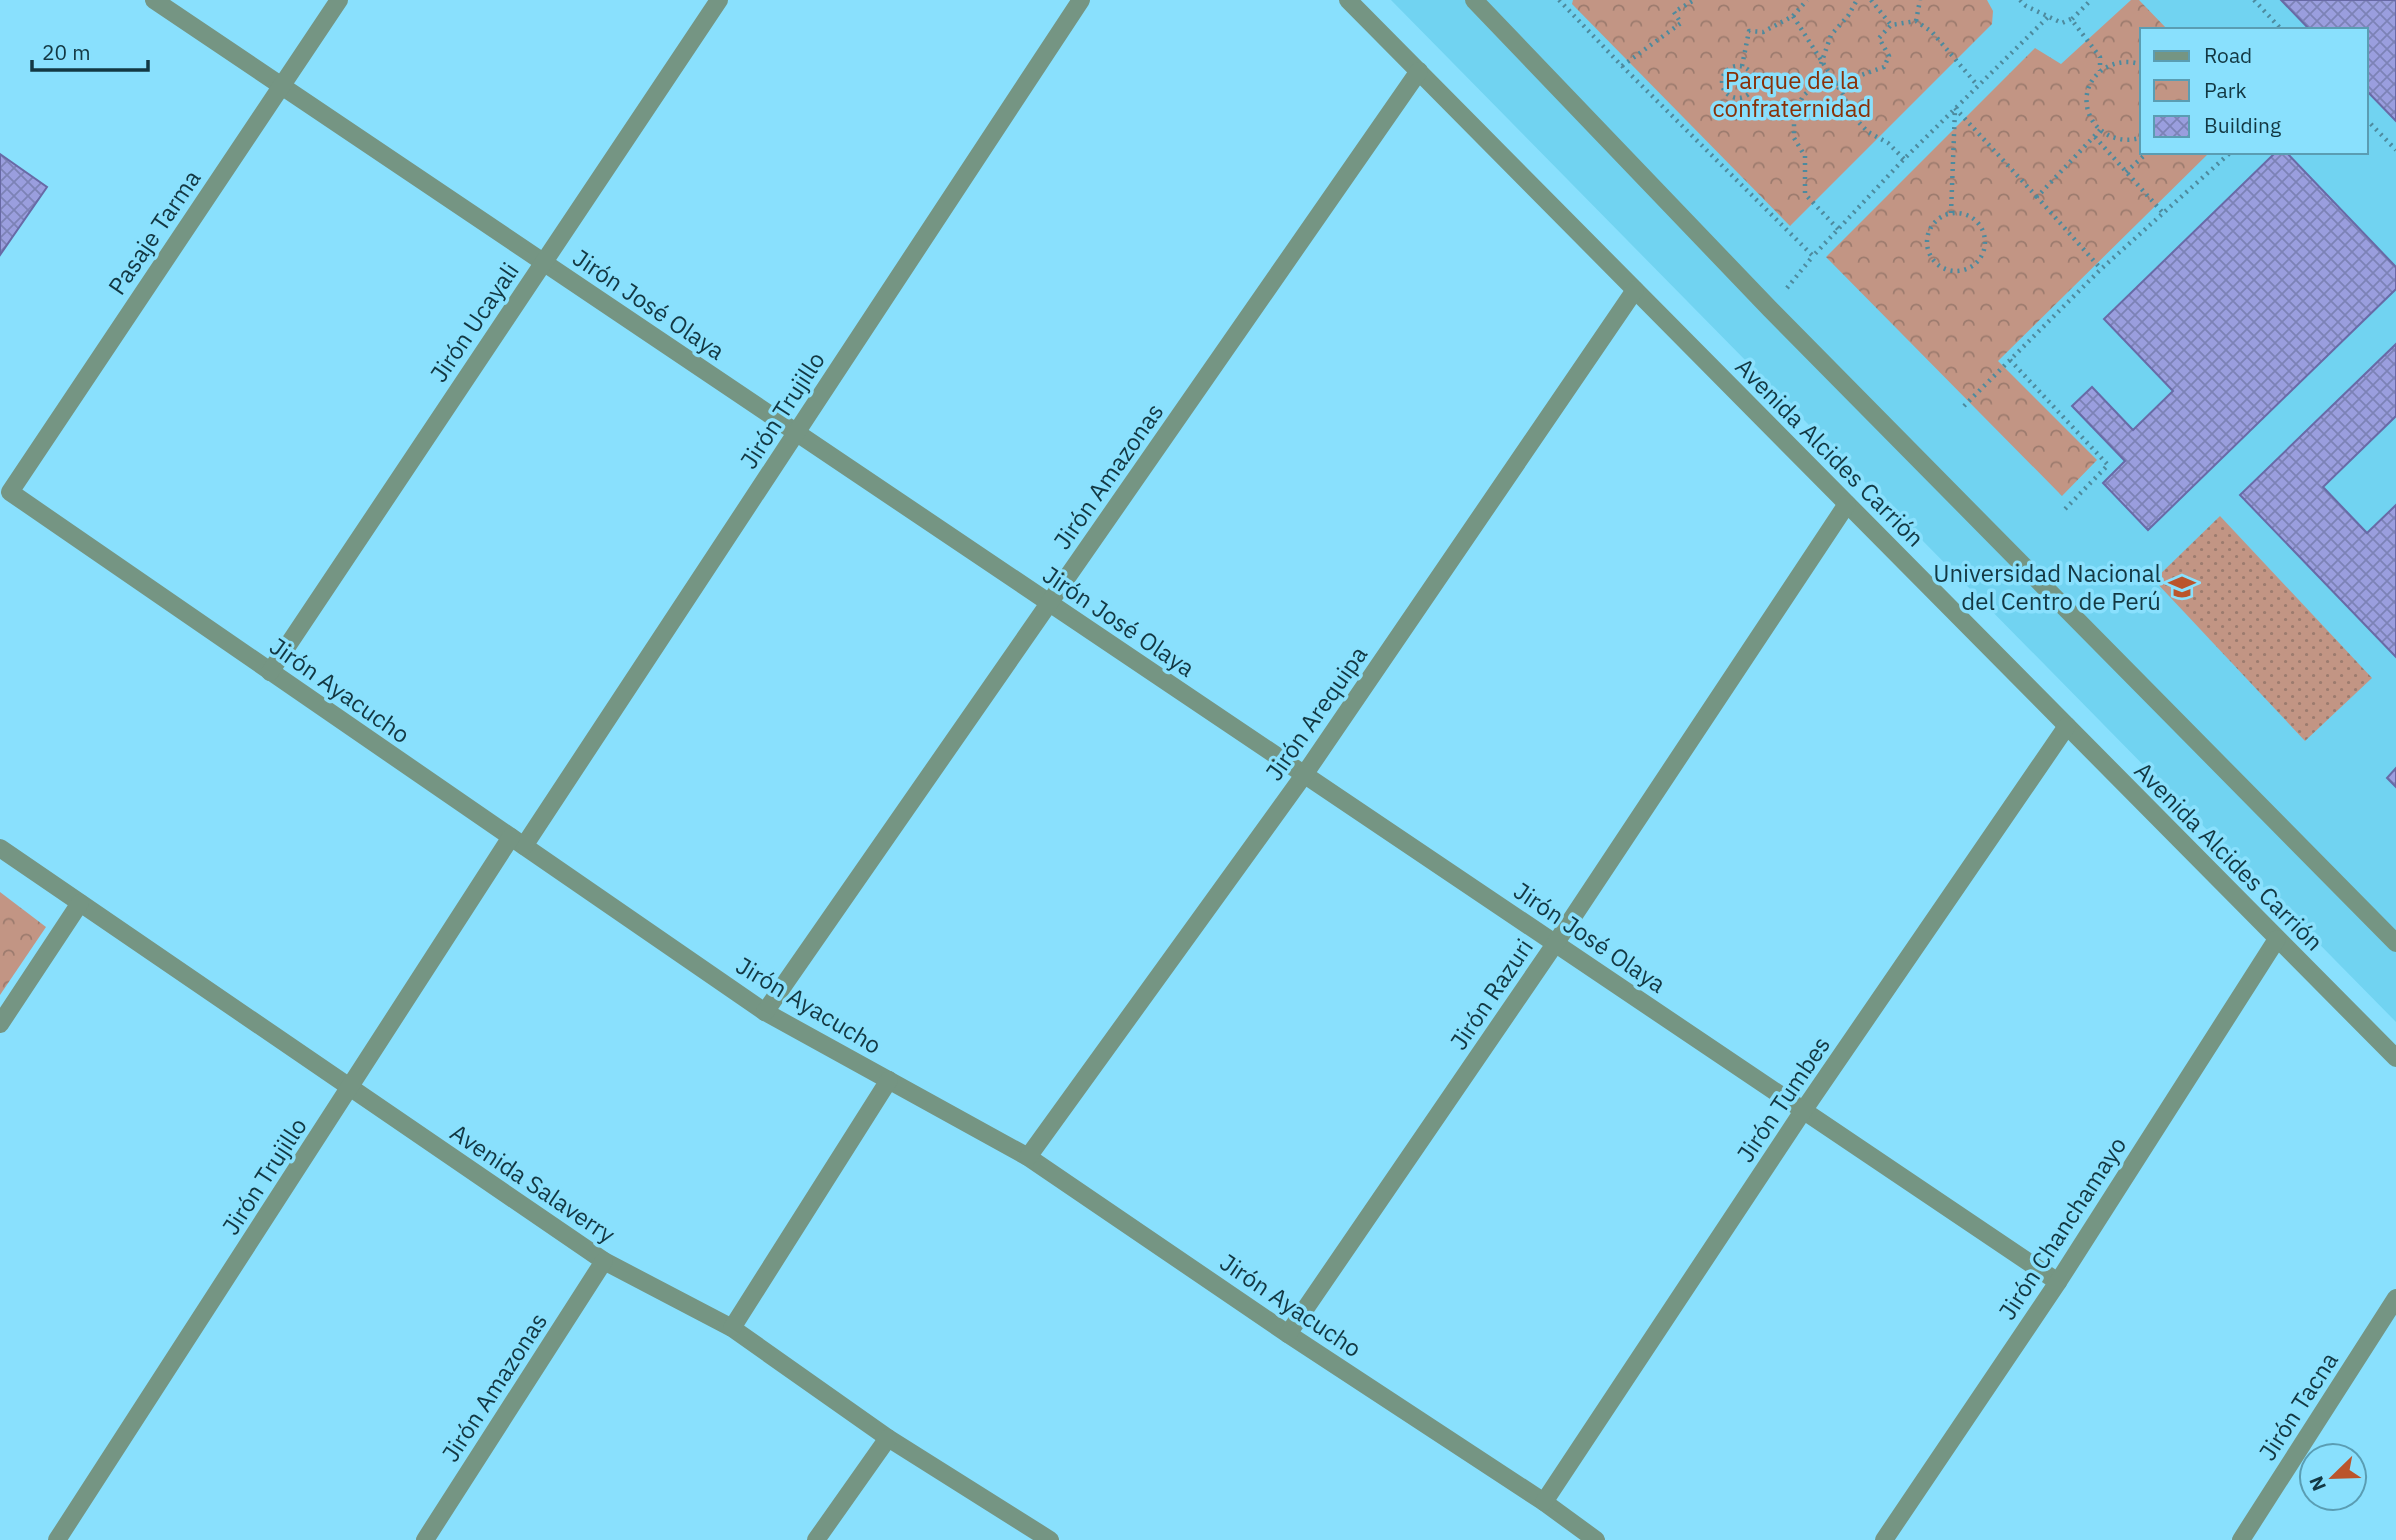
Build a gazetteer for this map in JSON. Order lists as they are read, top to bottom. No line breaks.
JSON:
{"streets":{"street":["Pasaje Tarma","Jirón José Olaya","Jirón Ucayali","Jirón Trujillo","Avenida Alcides Carrión","Jirón Amazonas","Jirón Ayacucho","Jirón Arequipa","Jirón Razuri","Jirón Tumbes","Avenida Salaverry","Jirón Chanchamayo","Jirón Tacna"]},"crossings":[["Pasaje Tarma","Jirón José Olaya"],["Pasaje Tarma","Jirón Ayacucho"],["Jirón José Olaya","Jirón Ucayali"],["Jirón José Olaya","Jirón Trujillo"],["Jirón José Olaya","Jirón Amazonas"],["Jirón José Olaya","Jirón Arequipa"],["Jirón José Olaya","Jirón Razuri"],["Jirón José Olaya","Jirón Tumbes"],["Jirón José Olaya","Jirón Chanchamayo"],["Jirón Ucayali","Jirón Ayacucho"],["Jirón Trujillo","Jirón Ayacucho"],["Jirón Trujillo","Avenida Salaverry"],["Avenida Alcides Carrión","Jirón Amazonas"],["Avenida Alcides Carrión","Jirón Arequipa"],["Avenida Alcides Carrión","Jirón Razuri"],["Avenida Alcides Carrión","Jirón Tumbes"],["Avenida Alcides Carrión","Jirón Chanchamayo"],["Jirón Amazonas","Jirón Ayacucho"],["Jirón Amazonas","Avenida Salaverry"],["Jirón Ayacucho","Jirón Arequipa"],["Jirón Ayacucho","Jirón Razuri"],["Jirón Ayacucho","Jirón Tumbes"]],"parks":["Parque de la confraternidad"],"places":{"school or university":["Universidad Nacional del Centro de Perú"]},"legend":["Road","Park","Building"],"scale_bar":"20 m","north":"bottom left"}
